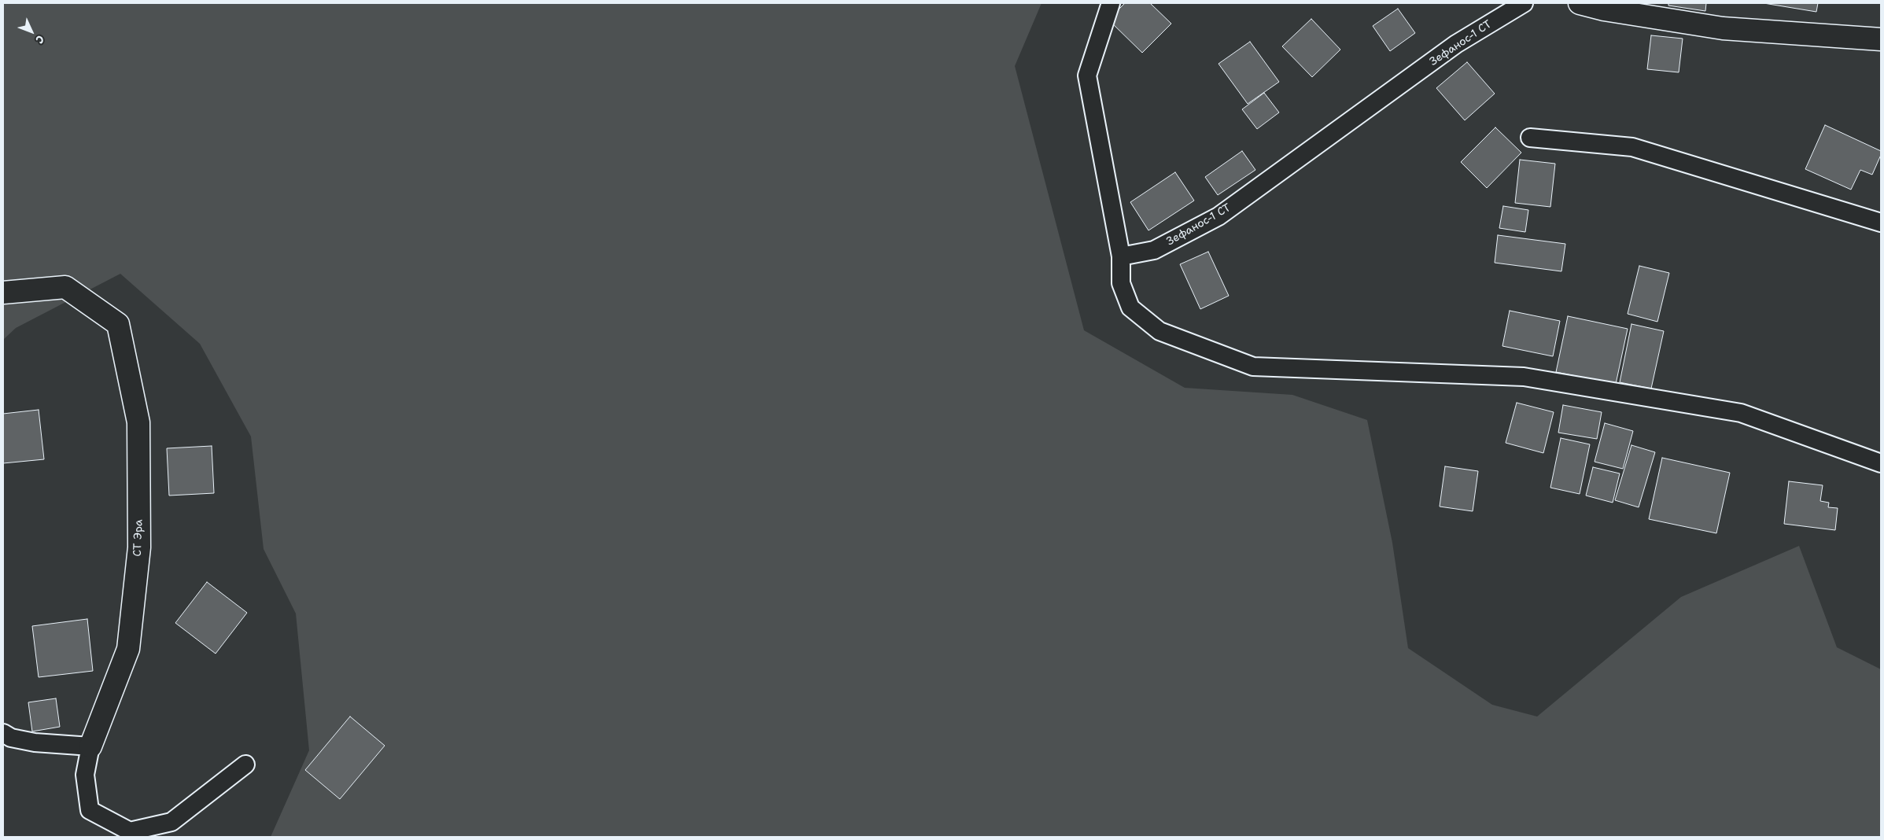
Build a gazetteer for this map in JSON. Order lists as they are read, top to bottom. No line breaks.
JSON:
{"streets":{"street":["СТ Эра"],"lane":["Зефанос-1 СТ"]},"north":"bottom right"}
